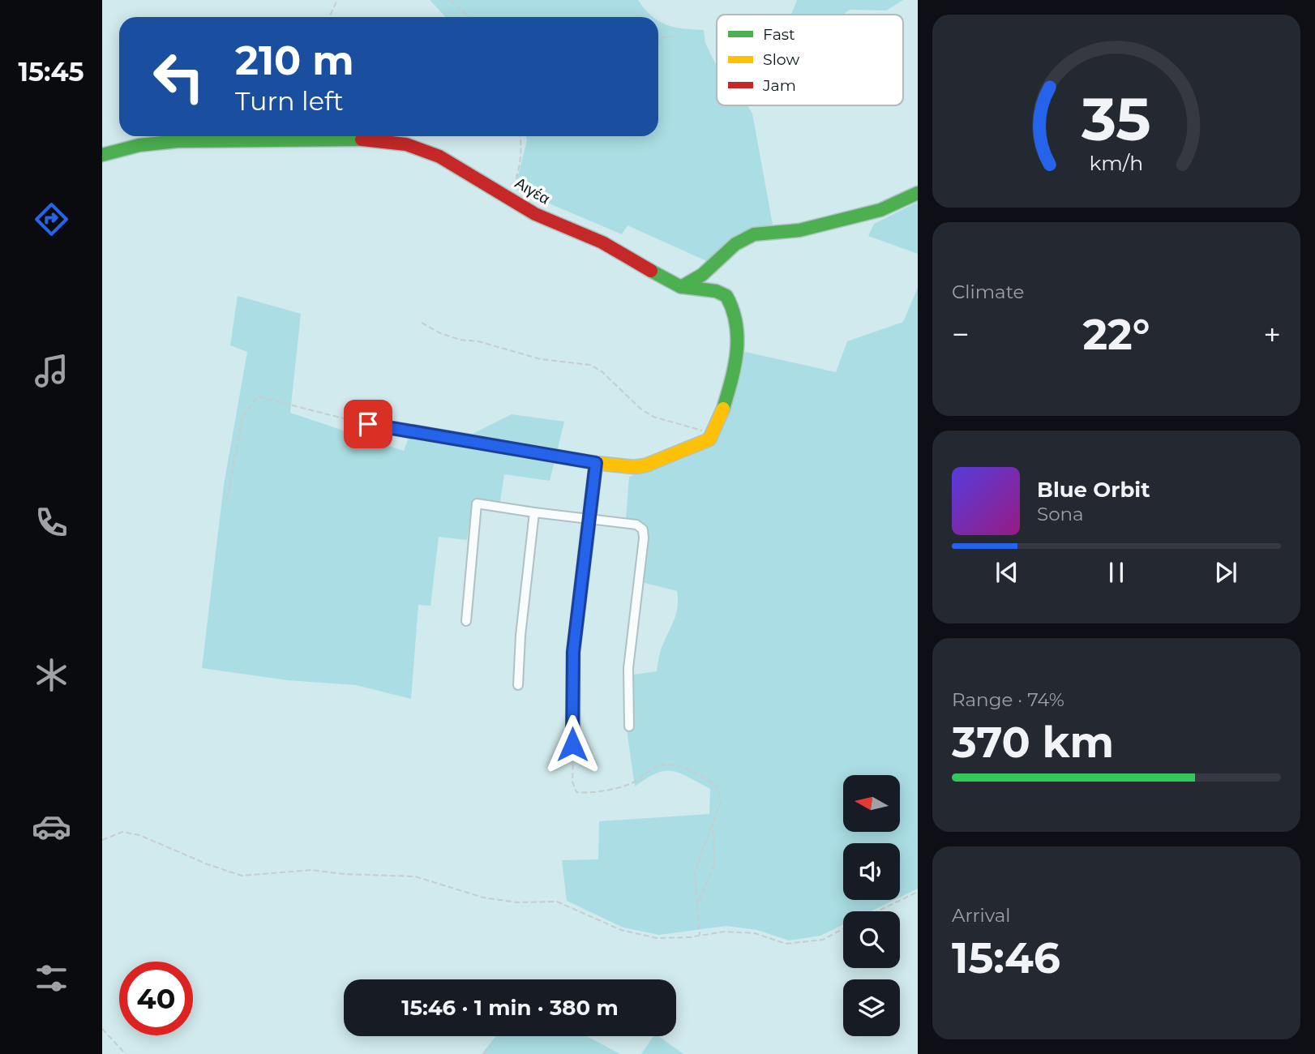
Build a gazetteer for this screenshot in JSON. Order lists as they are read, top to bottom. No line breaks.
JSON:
{"streets":{"street":["Αιγέα"]},"legend":["Fast","Slow","Jam"],"north":"left","page":{"tabs":"15:45","turn":["210 m","Turn left"],"tile":["Climate",["Range · 74%","370 km"],["Arrival","15:46"]],"heat":["−","22°","+"],"song":["Blue Orbit","Sona"],"limit":"40","trip":"15:46 · 1 min · 380 m","gauge":["35","km/h"]}}
